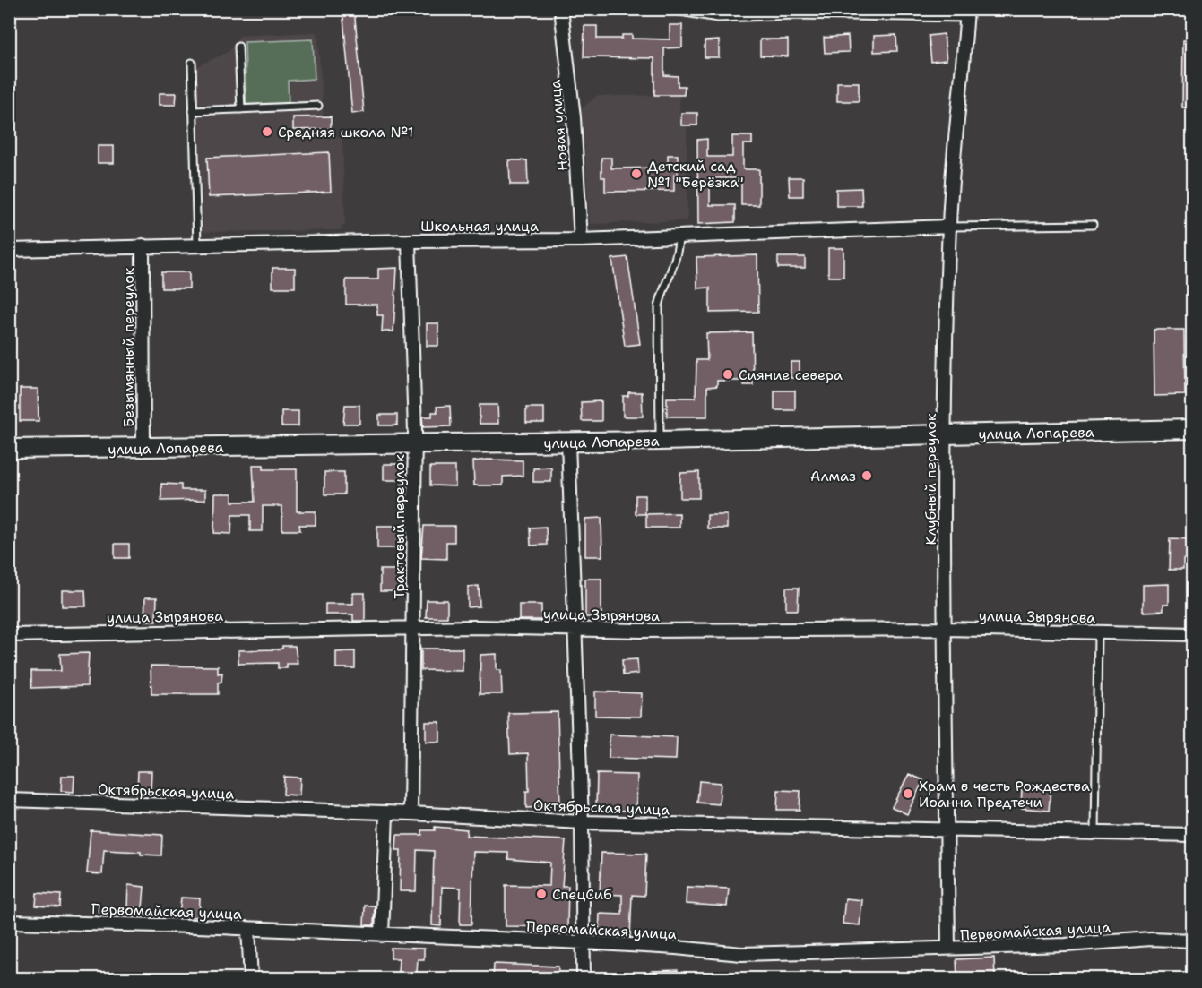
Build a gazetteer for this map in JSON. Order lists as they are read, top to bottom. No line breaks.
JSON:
{"streets":{"main road":["улица Лопарева"],"street":["Новая улица","Школьная улица","Безымянный переулок","Клубный переулок","Трактовый переулок","улица Зырянова","Октябрьская улица","Первомайская улица"]},"crossings":[["Новая улица","Школьная улица"],["Школьная улица","Безымянный переулок"],["Школьная улица","Клубный переулок"],["Школьная улица","Трактовый переулок"],["Безымянный переулок","улица Лопарева"],["улица Лопарева","Клубный переулок"],["улица Лопарева","Трактовый переулок"],["Клубный переулок","улица Зырянова"],["Клубный переулок","Октябрьская улица"],["Клубный переулок","Первомайская улица"],["Трактовый переулок","улица Зырянова"],["Трактовый переулок","Октябрьская улица"]],"places":["Средняя школа №1","Детский сад №1 \"Берёзка\"","Сияние севера","Алмаз","Храм в честь Рождества Иоанна Предтечи","СпецСиб"]}
